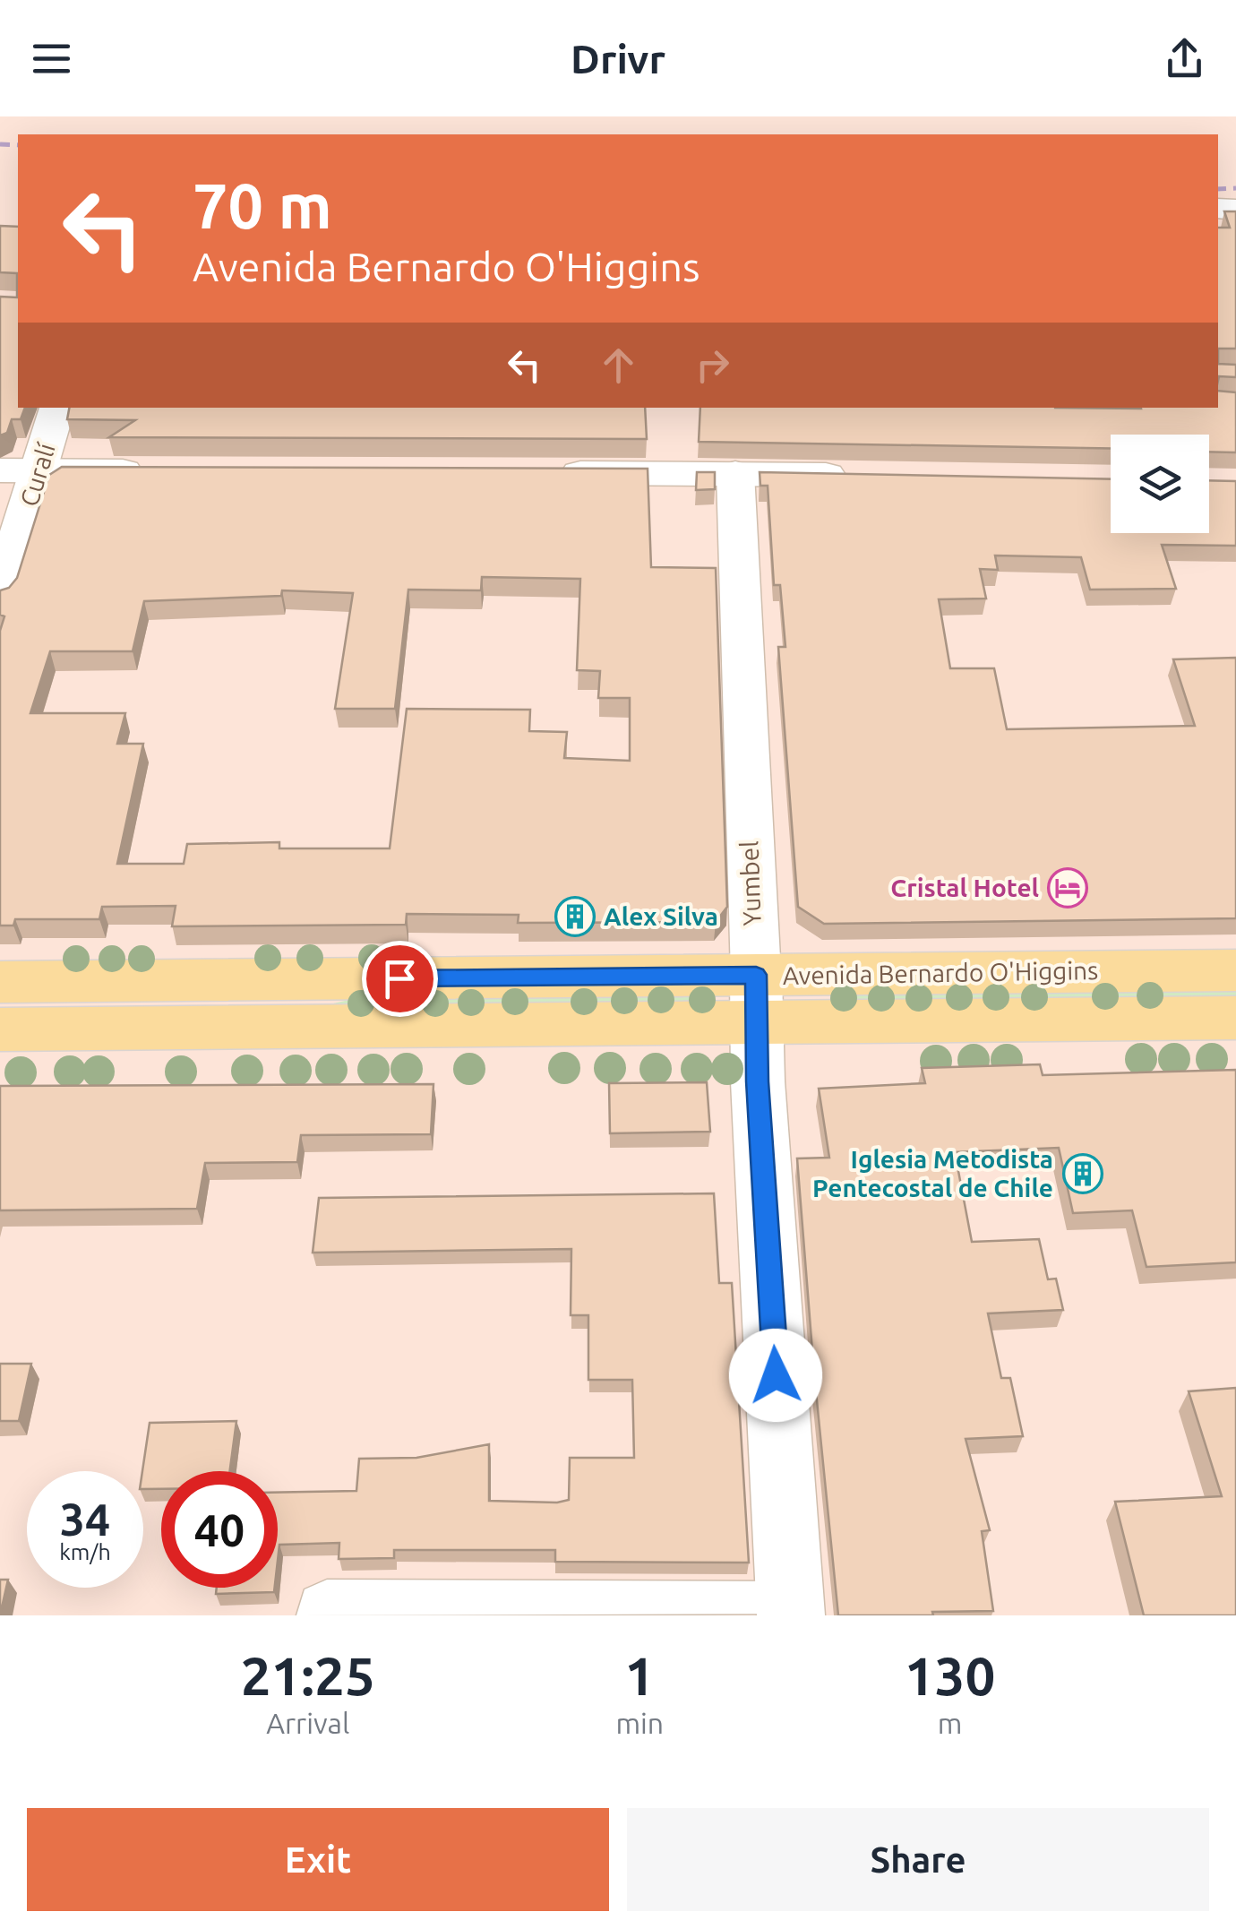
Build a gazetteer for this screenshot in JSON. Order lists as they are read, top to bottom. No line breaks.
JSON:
{"streets":{"main road":["Avenida Bernardo O'Higgins"],"street":["Curalí","Yumbel"]},"crossings":[["Yumbel","Avenida Bernardo O'Higgins"]],"places":{"hotel":["Cristal Hotel"],"building":["Alex Silva","Iglesia Metodista Pentecostal de Chile"]},"page":{"header":"Drivr","turn":["70 m","Avenida Bernardo O'Higgins"],"speed":"34 km/h","limit":"40","eta":["21:25","Arrival","1","min","130","m"],"buttons":["Exit","Share"]}}
